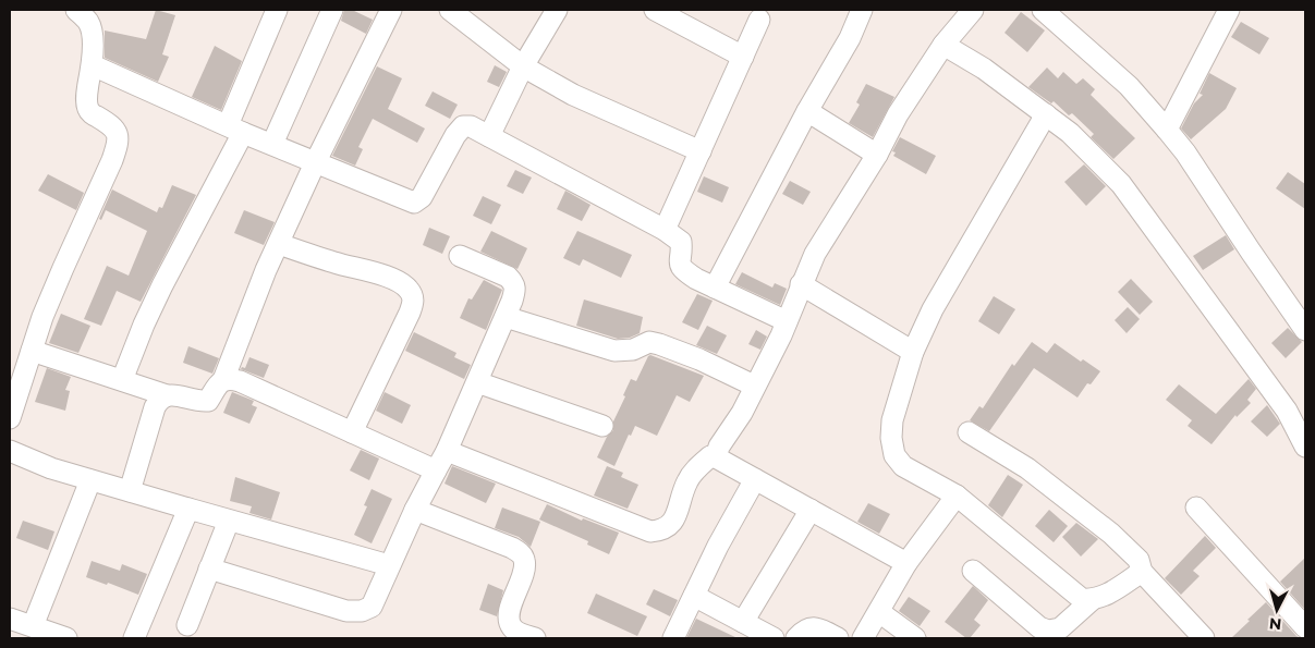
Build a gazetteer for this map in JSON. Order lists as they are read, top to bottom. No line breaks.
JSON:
{"north":"bottom"}
